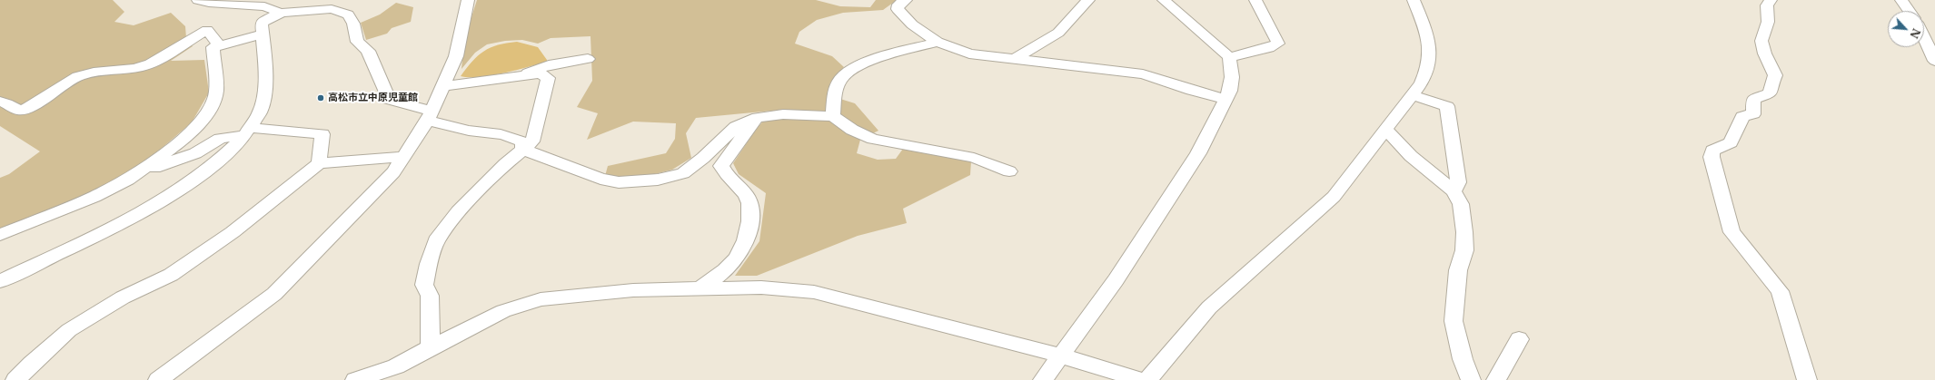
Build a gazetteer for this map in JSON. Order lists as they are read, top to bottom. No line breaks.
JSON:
{"places":["高松市立中原児童館"],"north":"bottom right"}
